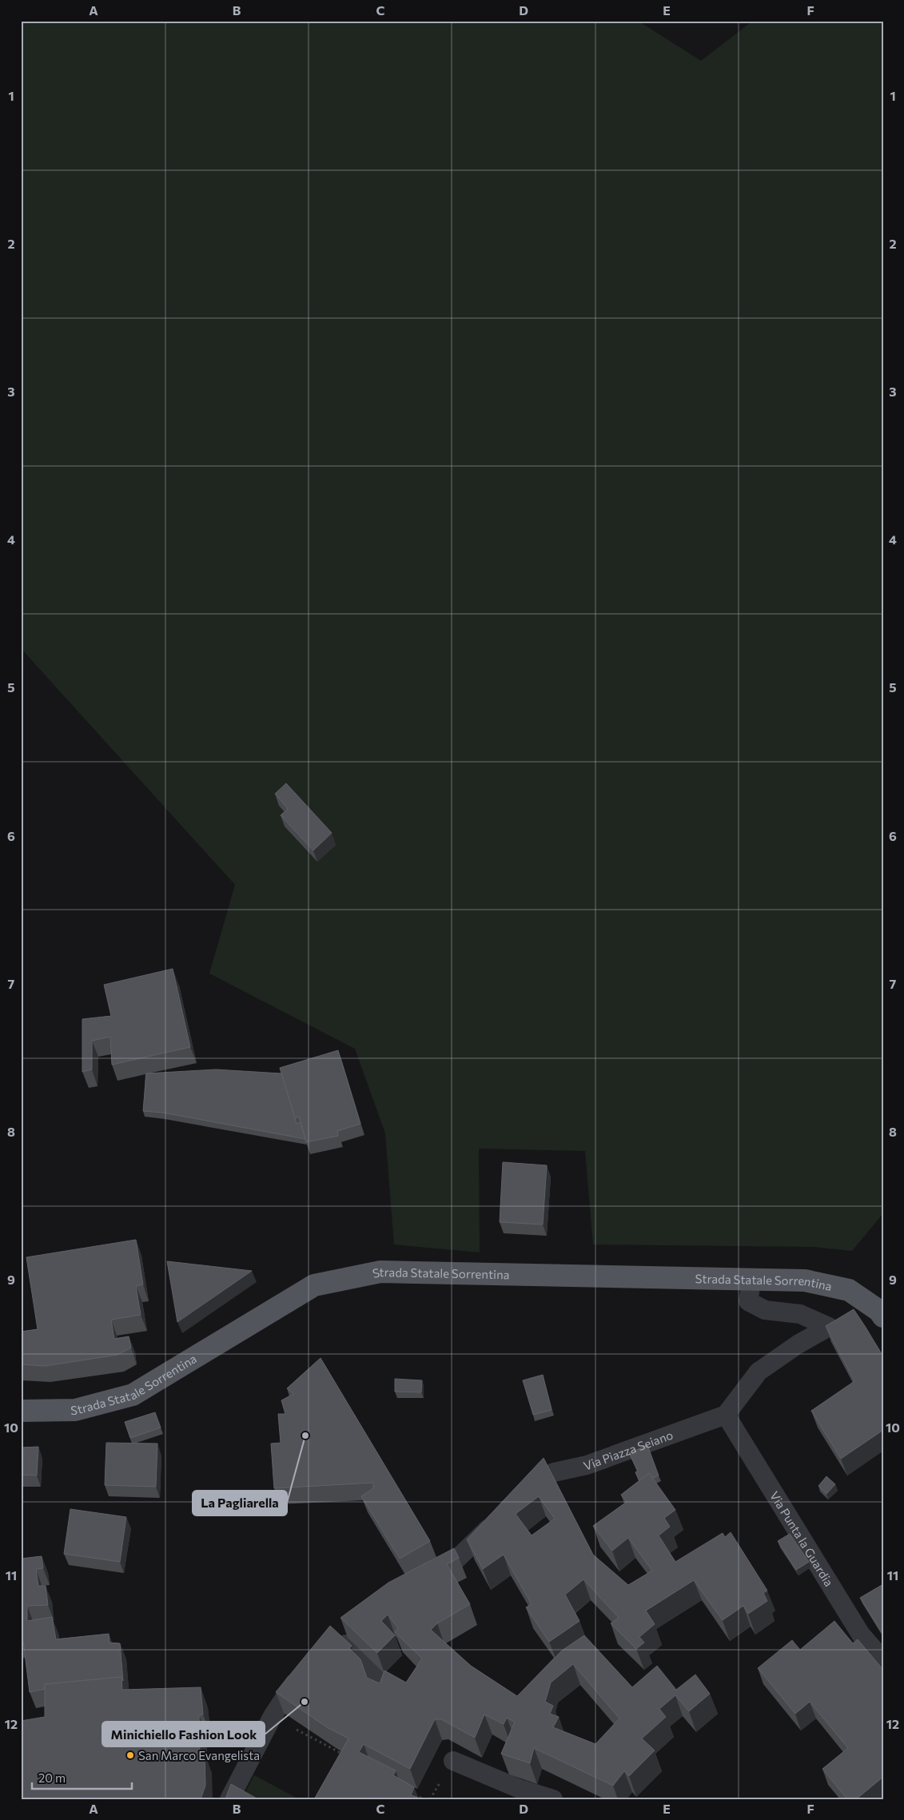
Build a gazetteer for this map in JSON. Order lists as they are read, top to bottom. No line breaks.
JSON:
{"streets":{"main road":["Strada Statale Sorrentina"],"lane":["Via Piazza Seiano","Via Punta la Guardia"]},"crossings":[["Via Piazza Seiano","Via Punta la Guardia"]],"places":["La Pagliarella","Minichiello Fashion Look","San Marco Evangelista"],"scale_bar":"20 m","grid":{"columns":["A","B","C","D","E","F"],"rows":["1","2","3","4","5","6","7","8","9","10","11","12"]}}
